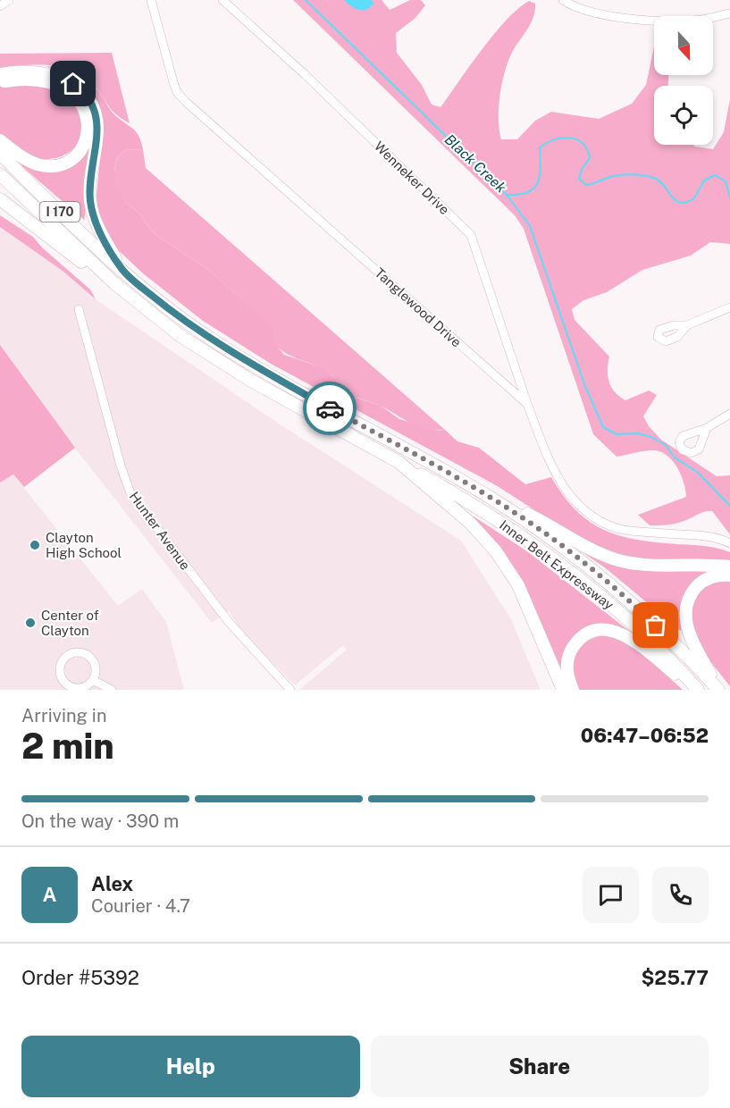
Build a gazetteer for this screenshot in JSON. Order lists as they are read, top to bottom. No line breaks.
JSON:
{"streets":{"highway":["I 170","Inner Belt Expressway"],"street":["Wenneker Drive","Tanglewood Drive","Hunter Avenue"]},"crossings":[["Wenneker Drive","Tanglewood Drive"],["I 170","Inner Belt Expressway"]],"water":["Black Creek"],"places":["Clayton High School","Center of Clayton"],"north":"bottom","page":{"heading":["2 min","Arriving in","06:47–06:52"],"panel":["Alex","Courier · 4.7","Order #5392","$25.77"],"bar":"On the way · 390 m","round":"A","buttons":["Help","Share"]}}
